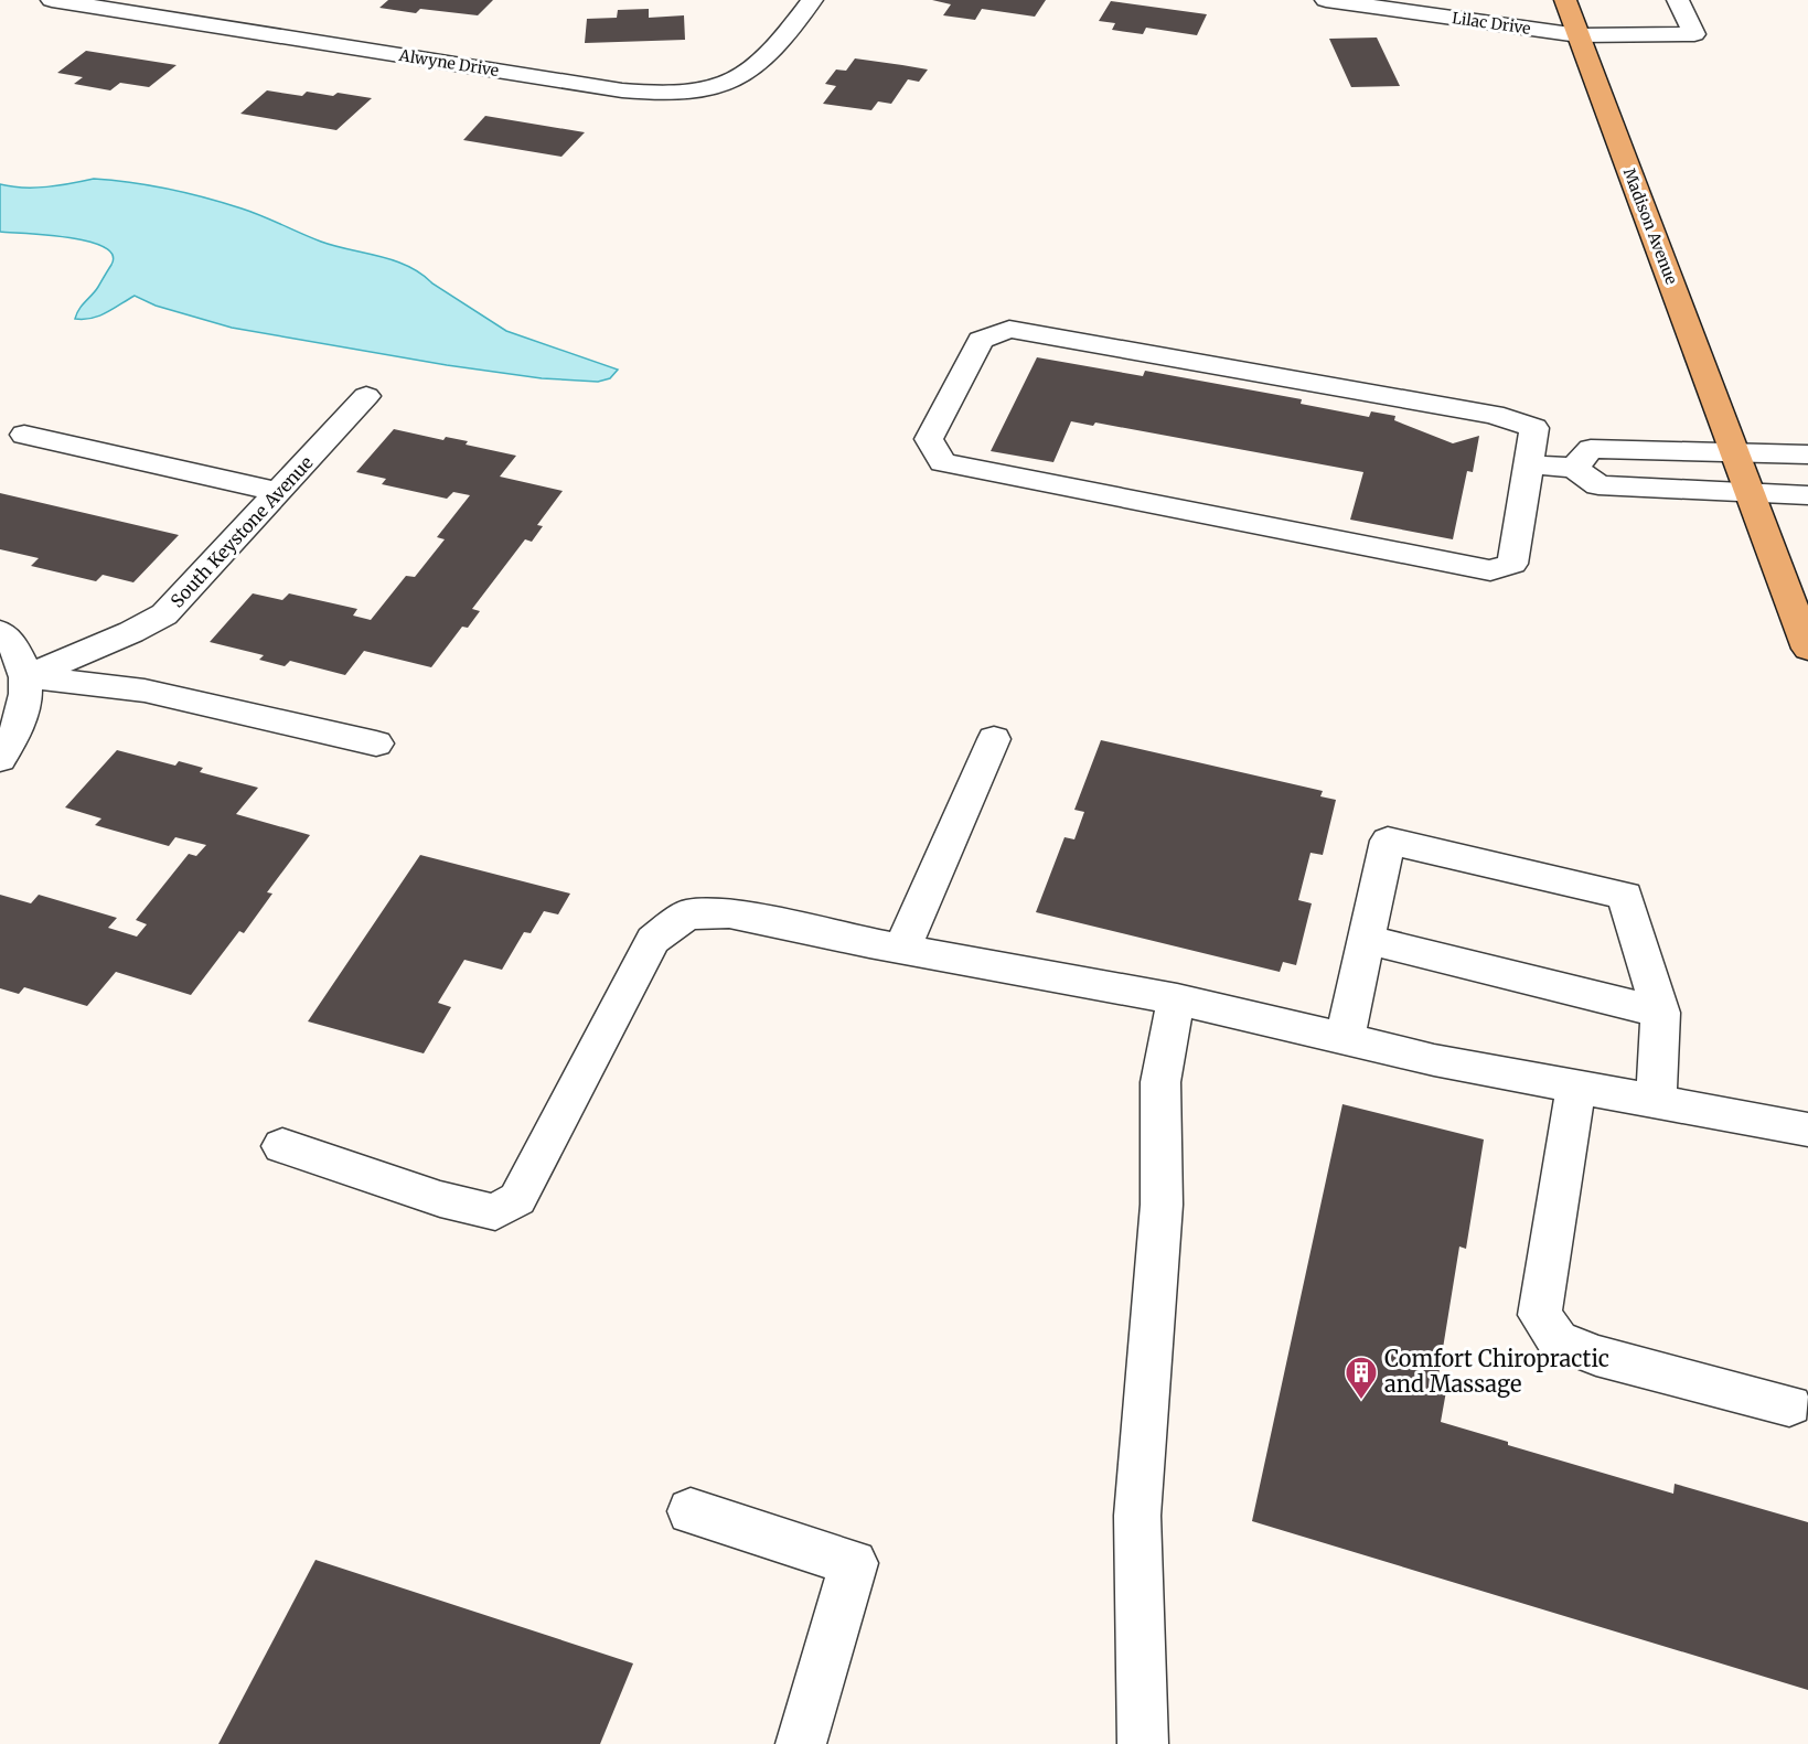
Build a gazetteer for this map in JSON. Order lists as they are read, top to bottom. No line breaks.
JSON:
{"streets":{"main road":["Madison Avenue"],"street":["Lilac Drive","Alwyne Drive","South Keystone Avenue"]},"crossings":[["Lilac Drive","Madison Avenue"]],"places":{"building":["Comfort Chiropractic and Massage"]}}
